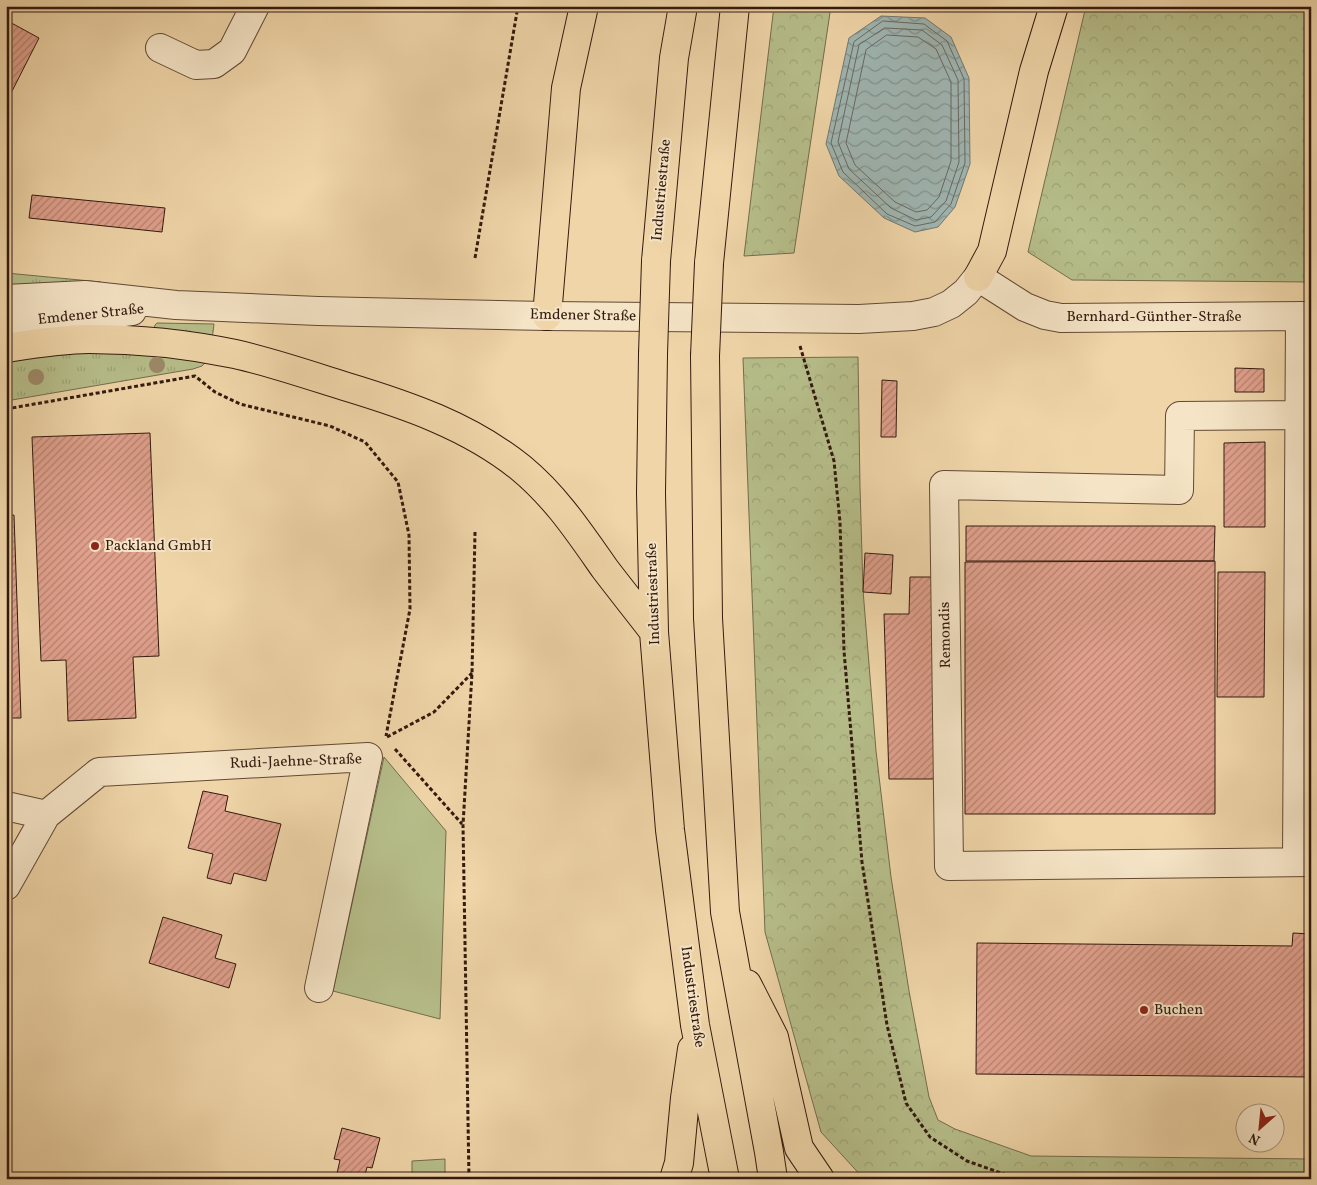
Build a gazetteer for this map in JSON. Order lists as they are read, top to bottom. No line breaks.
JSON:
{"streets":{"highway":["Industriestraße"],"street":["Emdener Straße","Bernhard-Günther-Straße","Remondis","Rudi-Jaehne-Straße"]},"crossings":[["Emdener Straße","Bernhard-Günther-Straße"],["Bernhard-Günther-Straße","Remondis"]],"places":["Packland GmbH","Buchen"],"north":"bottom left"}
